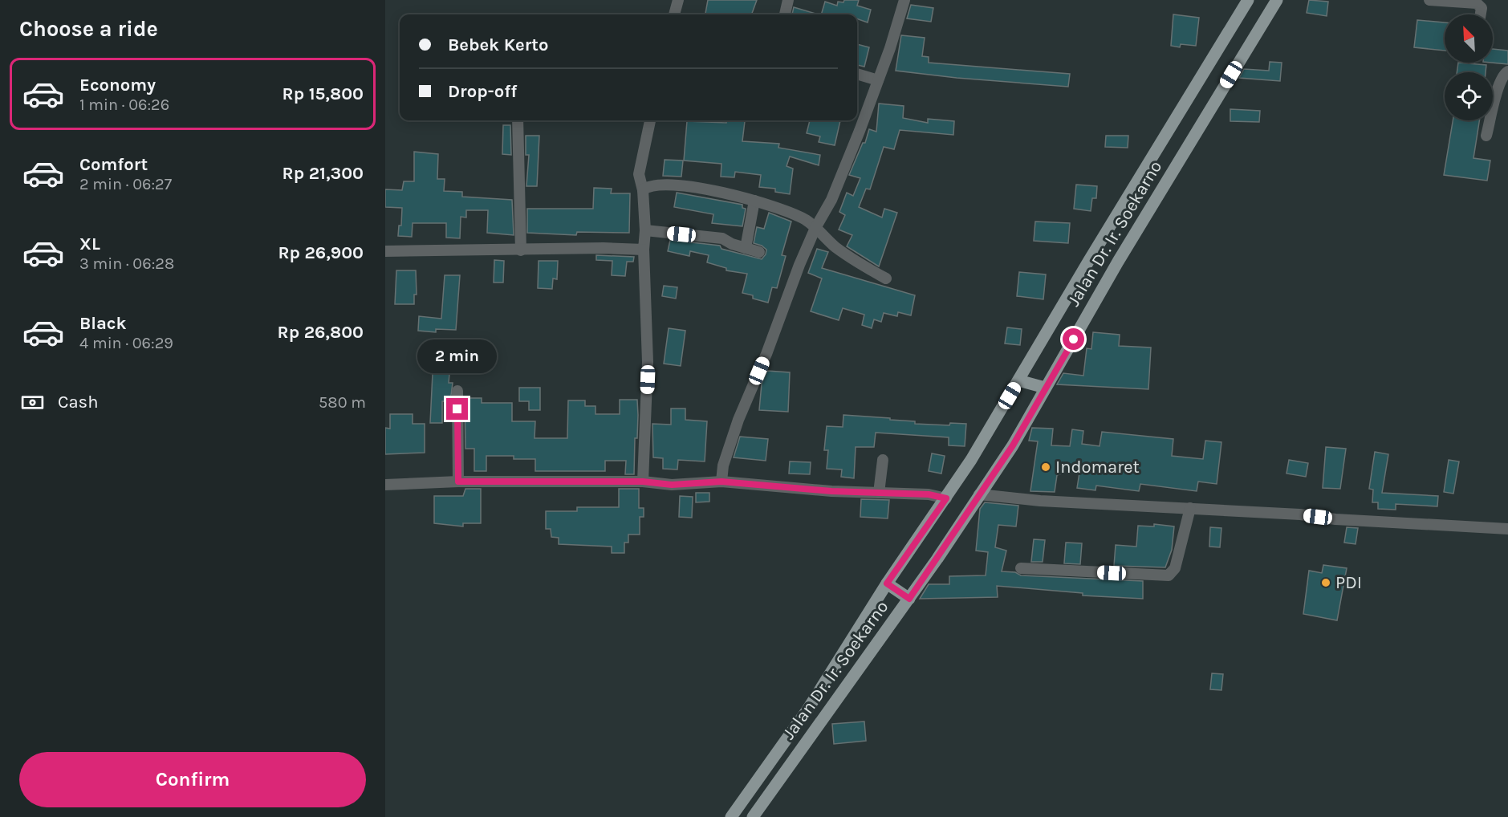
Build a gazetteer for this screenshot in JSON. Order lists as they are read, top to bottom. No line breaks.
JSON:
{"streets":{"main road":["Jalan Dr. Ir. Soekarno"]},"places":["Indomaret","PDI"],"north":"top left","page":{"heading":"Choose a ride","banner":["Bebek Kerto","Drop-off"],"list":[{"name":"Economy","note":"1 min · 06:26","value":"Rp 15,800"},{"name":"Comfort","note":"2 min · 06:27","value":"Rp 21,300"},{"name":"XL","note":"3 min · 06:28","value":"Rp 26,900"},{"name":"Black","note":"4 min · 06:29","value":"Rp 26,800"}],"bubble":"2 min","pay":["Cash","580 m"],"buttons":"Confirm"}}
